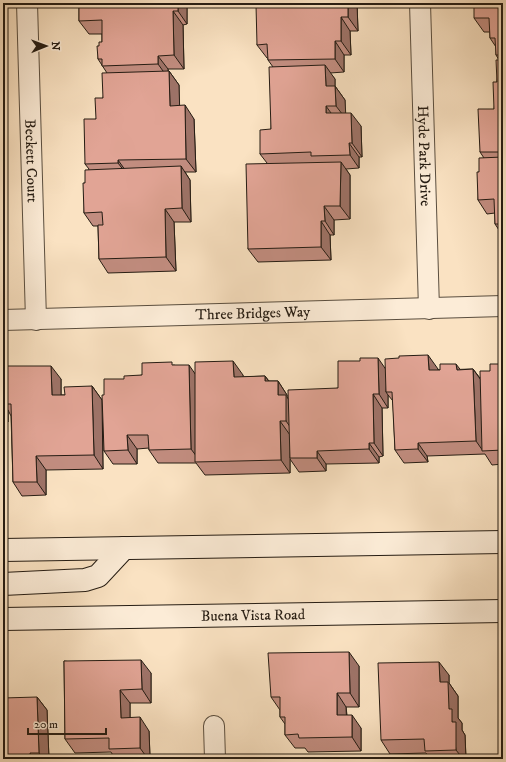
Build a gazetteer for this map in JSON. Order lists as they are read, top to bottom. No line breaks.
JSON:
{"streets":{"main road":["Buena Vista Road"],"street":["Hyde Park Drive","Beckett Court","Three Bridges Way"]},"crossings":[["Hyde Park Drive","Three Bridges Way"],["Beckett Court","Three Bridges Way"]],"scale_bar":"20 m","north":"right"}
